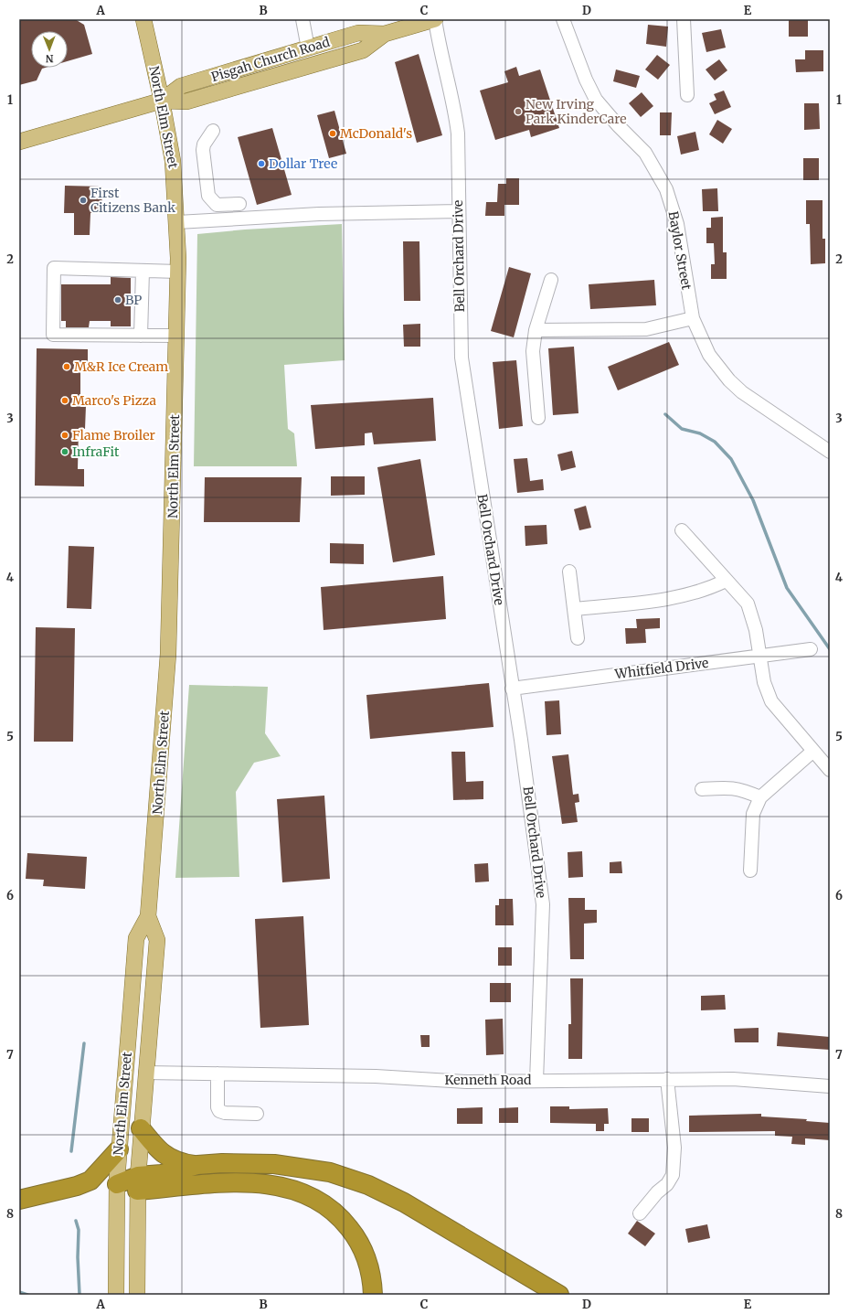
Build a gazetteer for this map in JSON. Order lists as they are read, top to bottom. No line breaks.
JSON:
{"streets":{"main road":["Pisgah Church Road","North Elm Street"],"street":["Baylor Street","Bell Orchard Drive","Whitfield Drive","Kenneth Road"]},"crossings":[["Pisgah Church Road","North Elm Street"],["Pisgah Church Road","Bell Orchard Drive"],["North Elm Street","Kenneth Road"],["Bell Orchard Drive","Whitfield Drive"],["Bell Orchard Drive","Kenneth Road"]],"places":["New Irving Park KinderCare","McDonald's","Dollar Tree","First Citizens Bank","BP","M&R Ice Cream","Marco's Pizza","Flame Broiler","InfraFit"],"north":"bottom","grid":{"columns":["A","B","C","D","E"],"rows":["1","2","3","4","5","6","7","8"]}}
